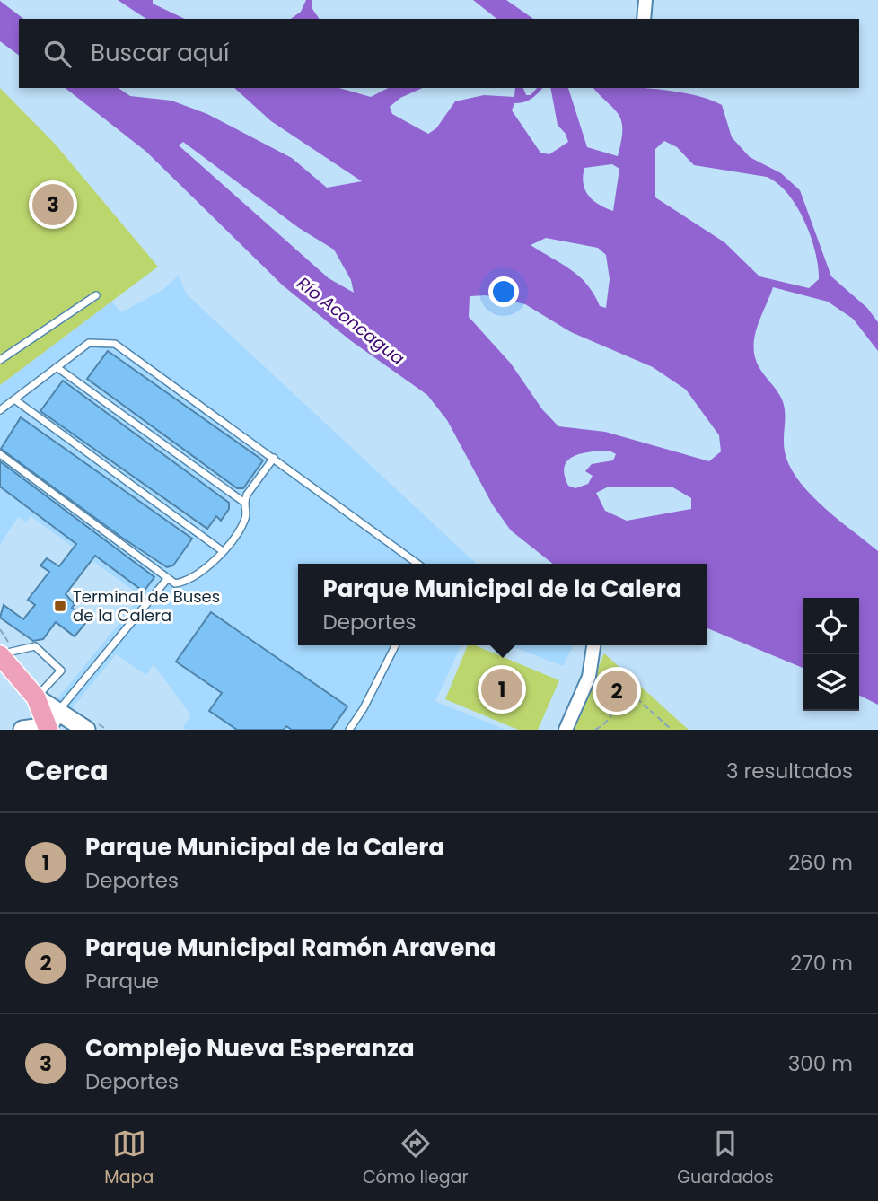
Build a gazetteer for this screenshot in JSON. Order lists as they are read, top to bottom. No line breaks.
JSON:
{"water":["Río Aconcagua"],"places":{"transit":["Terminal de Buses de la Calera"]},"page":{"search":"Buscar aquí","pins":["3","1","2"],"popup":["Parque Municipal de la Calera","Deportes"],"heading":["Cerca","3 resultados"],"list":[{"mark":"1","name":"Parque Municipal de la Calera","note":"Deportes","value":"260 m"},{"mark":"2","name":"Parque Municipal Ramón Aravena","note":"Parque","value":"270 m"},{"mark":"3","name":"Complejo Nueva Esperanza","note":"Deportes","value":"300 m"}],"nav":["Mapa","Cómo llegar","Guardados"]}}
